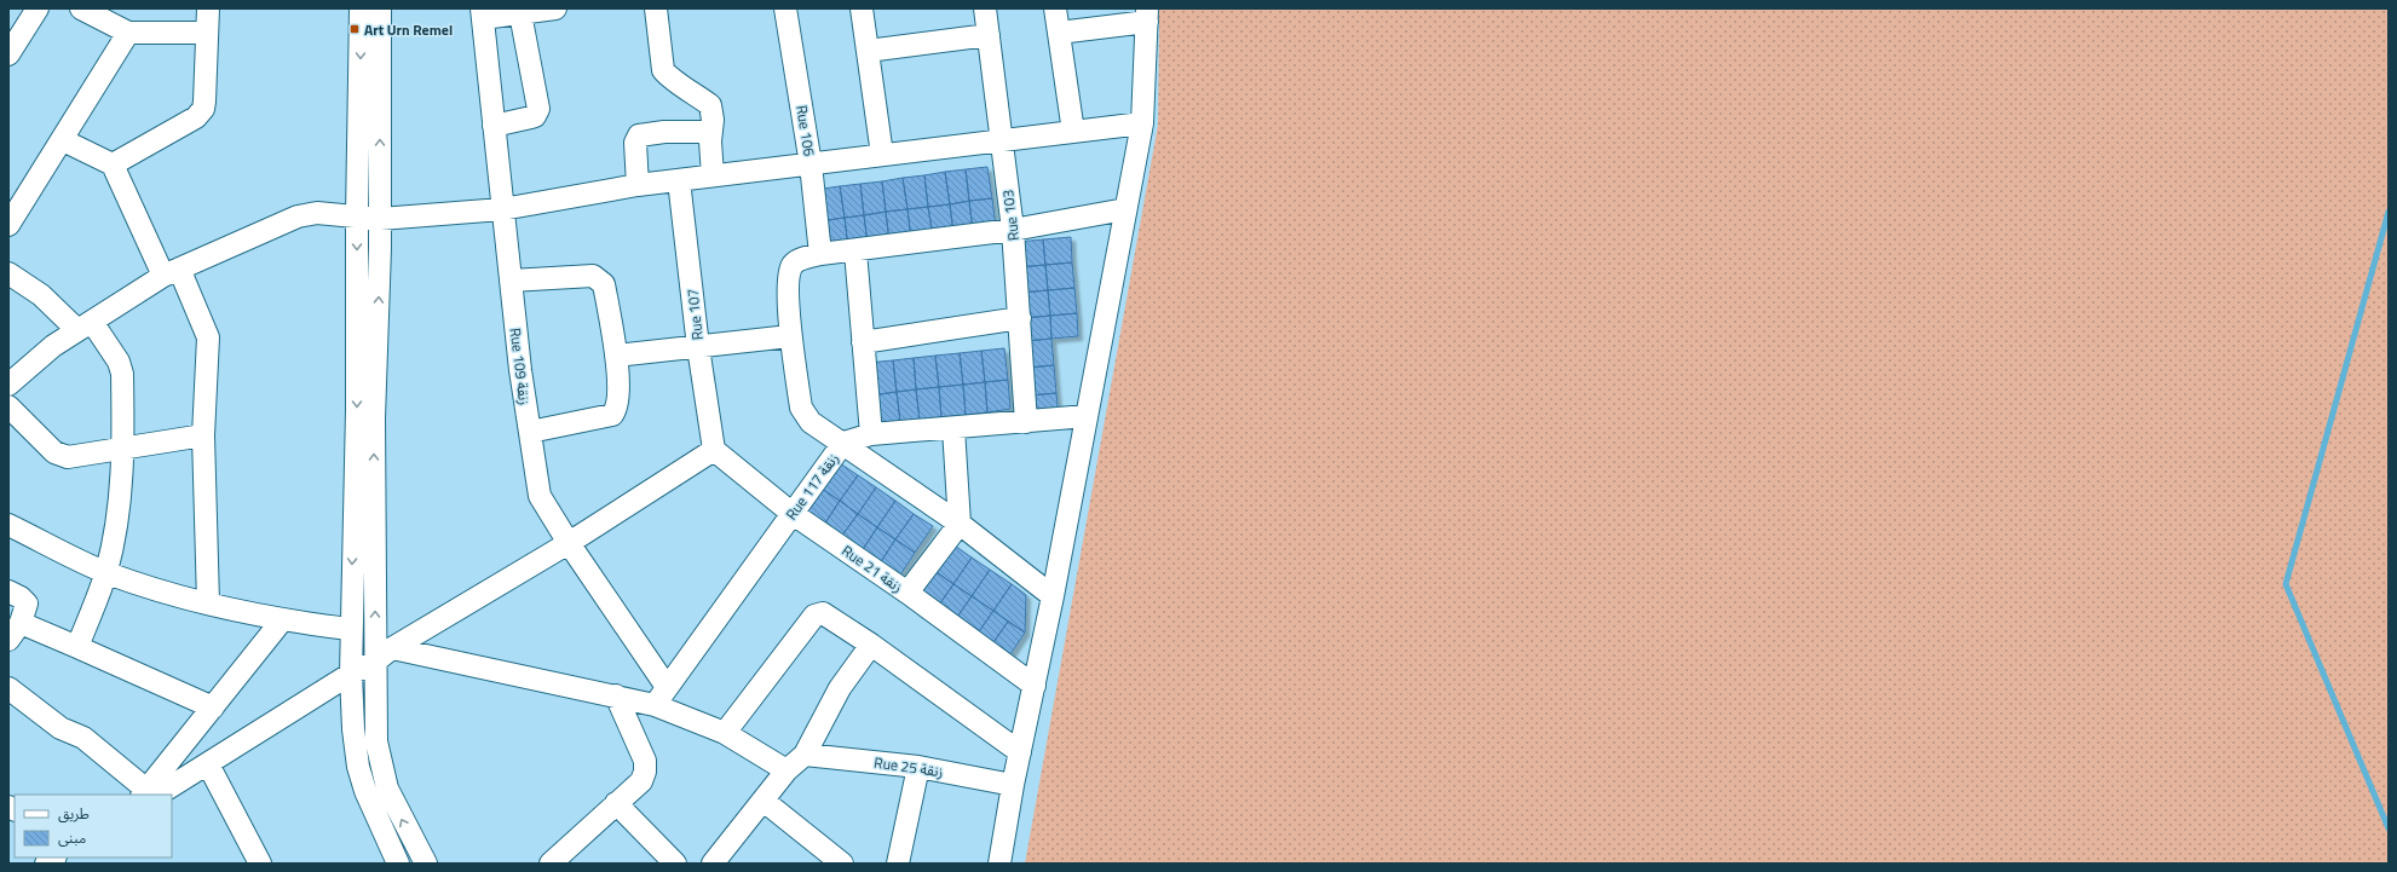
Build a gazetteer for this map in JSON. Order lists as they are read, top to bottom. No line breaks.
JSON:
{"streets":{"street":["Rue 106","Rue 103","Rue 107","Rue 109 زنقة","Rue 117 زنقة","Rue 21 زنقة","Rue 25 زنقة"]},"crossings":[["Rue 103","Rue 117 زنقة"],["Rue 107","Rue 21 زنقة"],["Rue 109 زنقة","Rue 117 زنقة"],["Rue 117 زنقة","Rue 21 زنقة"]],"places":{"transit":["Art Urn Remel"]},"legend":["طريق","مبنى"]}
